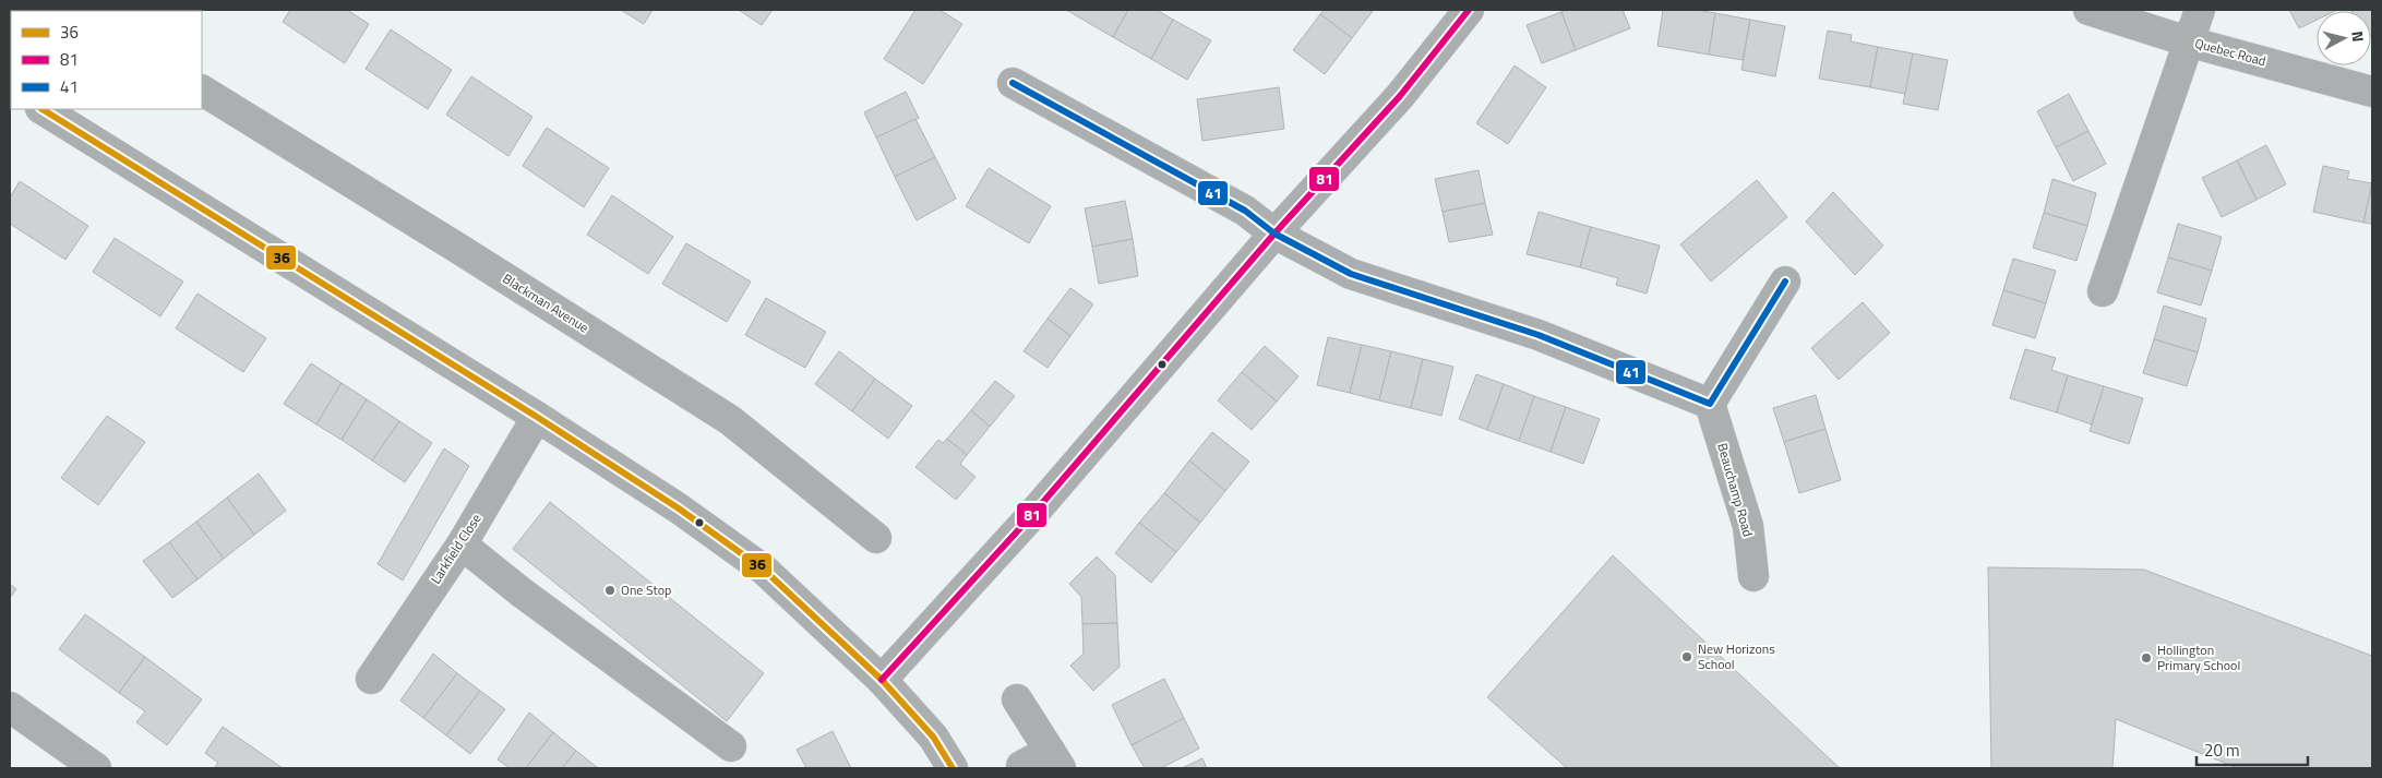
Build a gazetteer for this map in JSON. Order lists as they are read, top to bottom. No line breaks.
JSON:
{"streets":{"street":["Quebec Road","Blackman Avenue","Beauchamp Road","Larkfield Close"]},"places":["One Stop","New Horizons School","Hollington Primary School"],"lines":["transit line 81","transit line 41","transit line 36"],"legend":["36","81","41"],"scale_bar":"20 m","north":"right"}
